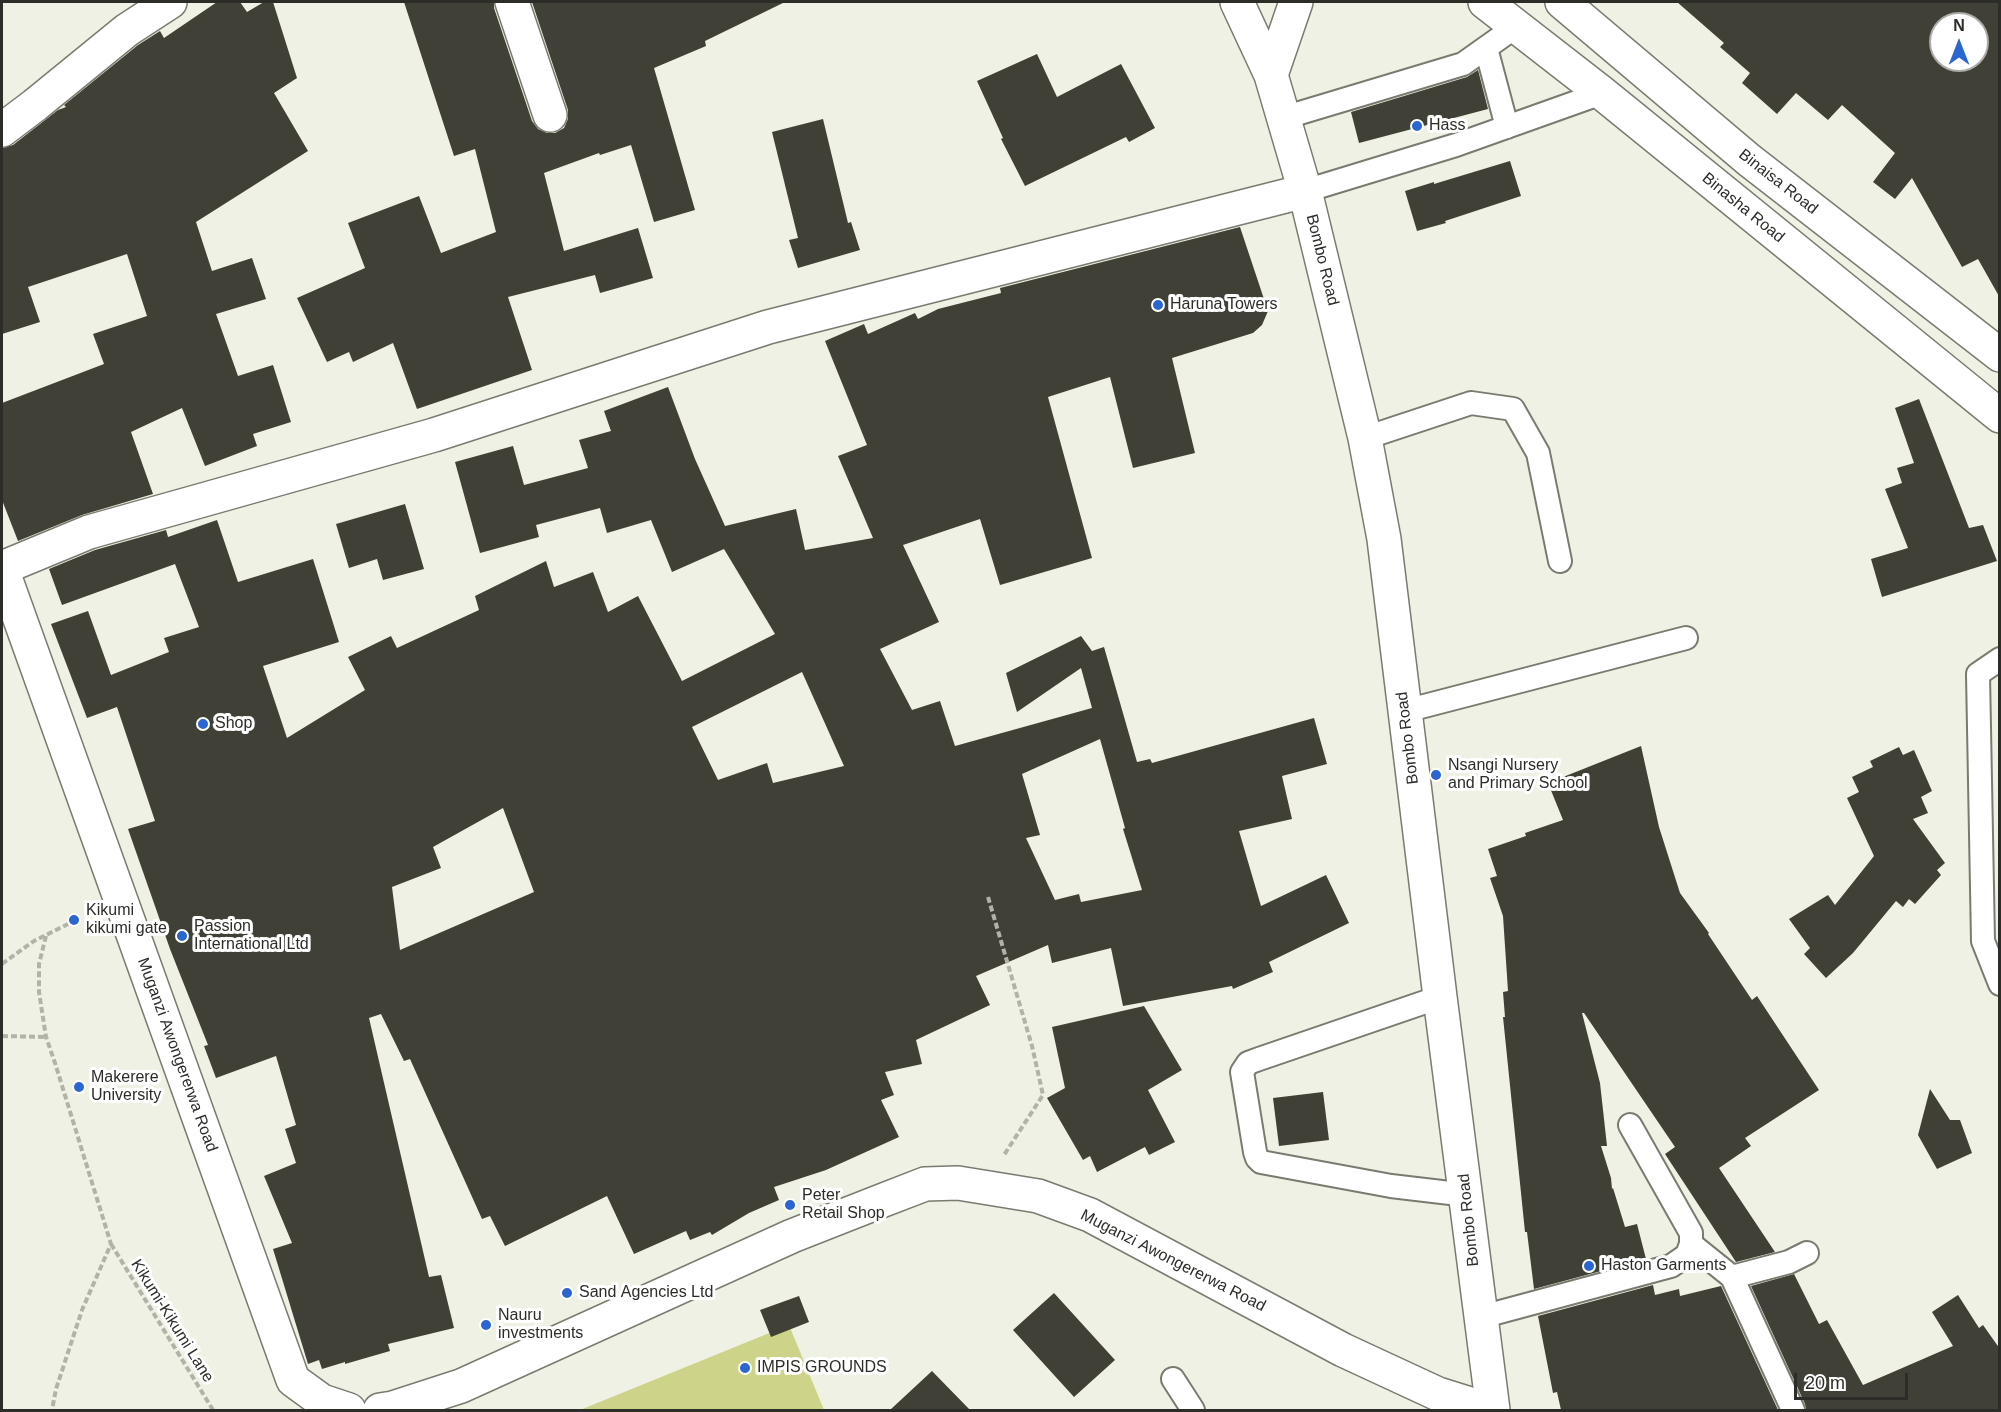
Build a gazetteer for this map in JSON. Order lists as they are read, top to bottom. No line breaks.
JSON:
{"streets":{"street":["Binaisa Road","Binasha Road","Bombo Road","Muganzi Awongererwa Road"],"path":["Kikumi-Kikumi Lane"]},"crossings":[["Bombo Road","Muganzi Awongererwa Road"]],"places":["Hass","Haruna Towers","Shop","Nsangi Nursery and Primary School","Kikumi kikumi gate","Passion International Ltd","Makerere University","Peter Retail Shop","Haston Garments","Sand Agencies Ltd","Nauru investments","IMPIS GROUNDS"],"scale_bar":"20 m","north":"top"}
